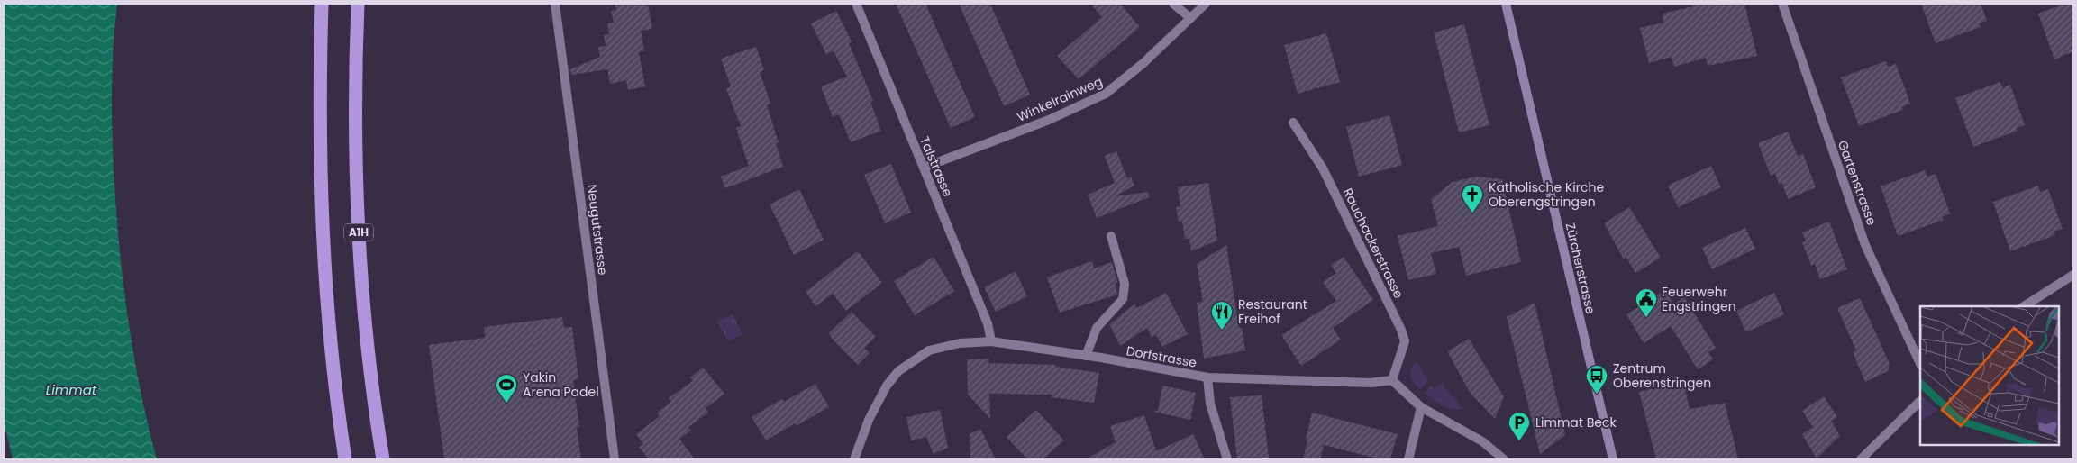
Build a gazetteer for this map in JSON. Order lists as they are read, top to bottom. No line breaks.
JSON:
{"streets":{"highway":["A1H"],"main road":["Zürcherstrasse"],"street":["Winkelrainweg","Talstrasse","Gartenstrasse","Neugutstrasse","Rauchackerstrasse","Dorfstrasse"]},"crossings":[["Winkelrainweg","Talstrasse"],["Talstrasse","Dorfstrasse"],["Rauchackerstrasse","Dorfstrasse"]],"water":["Limmat"],"places":{"church":["Katholische Kirche Oberengstringen"],"public building":["Feuerwehr Engstringen"],"restaurant":["Restaurant Freihof"],"bus stop":["Zentrum Oberenstringen"],"sports":["Yakin Arena Padel"],"parking":["Limmat Beck"]}}
